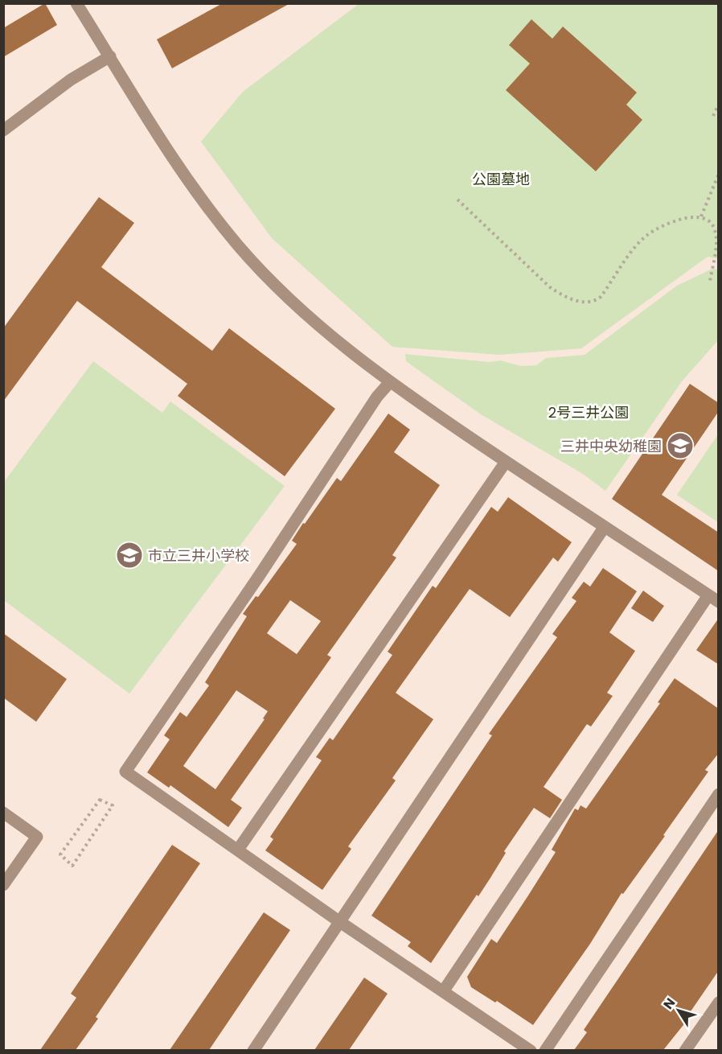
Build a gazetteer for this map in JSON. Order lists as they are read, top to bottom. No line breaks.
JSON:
{"parks":["公園墓地","2号三井公園"],"places":{"school or university":["三井中央幼稚園","市立三井小学校"]},"north":"top left"}
